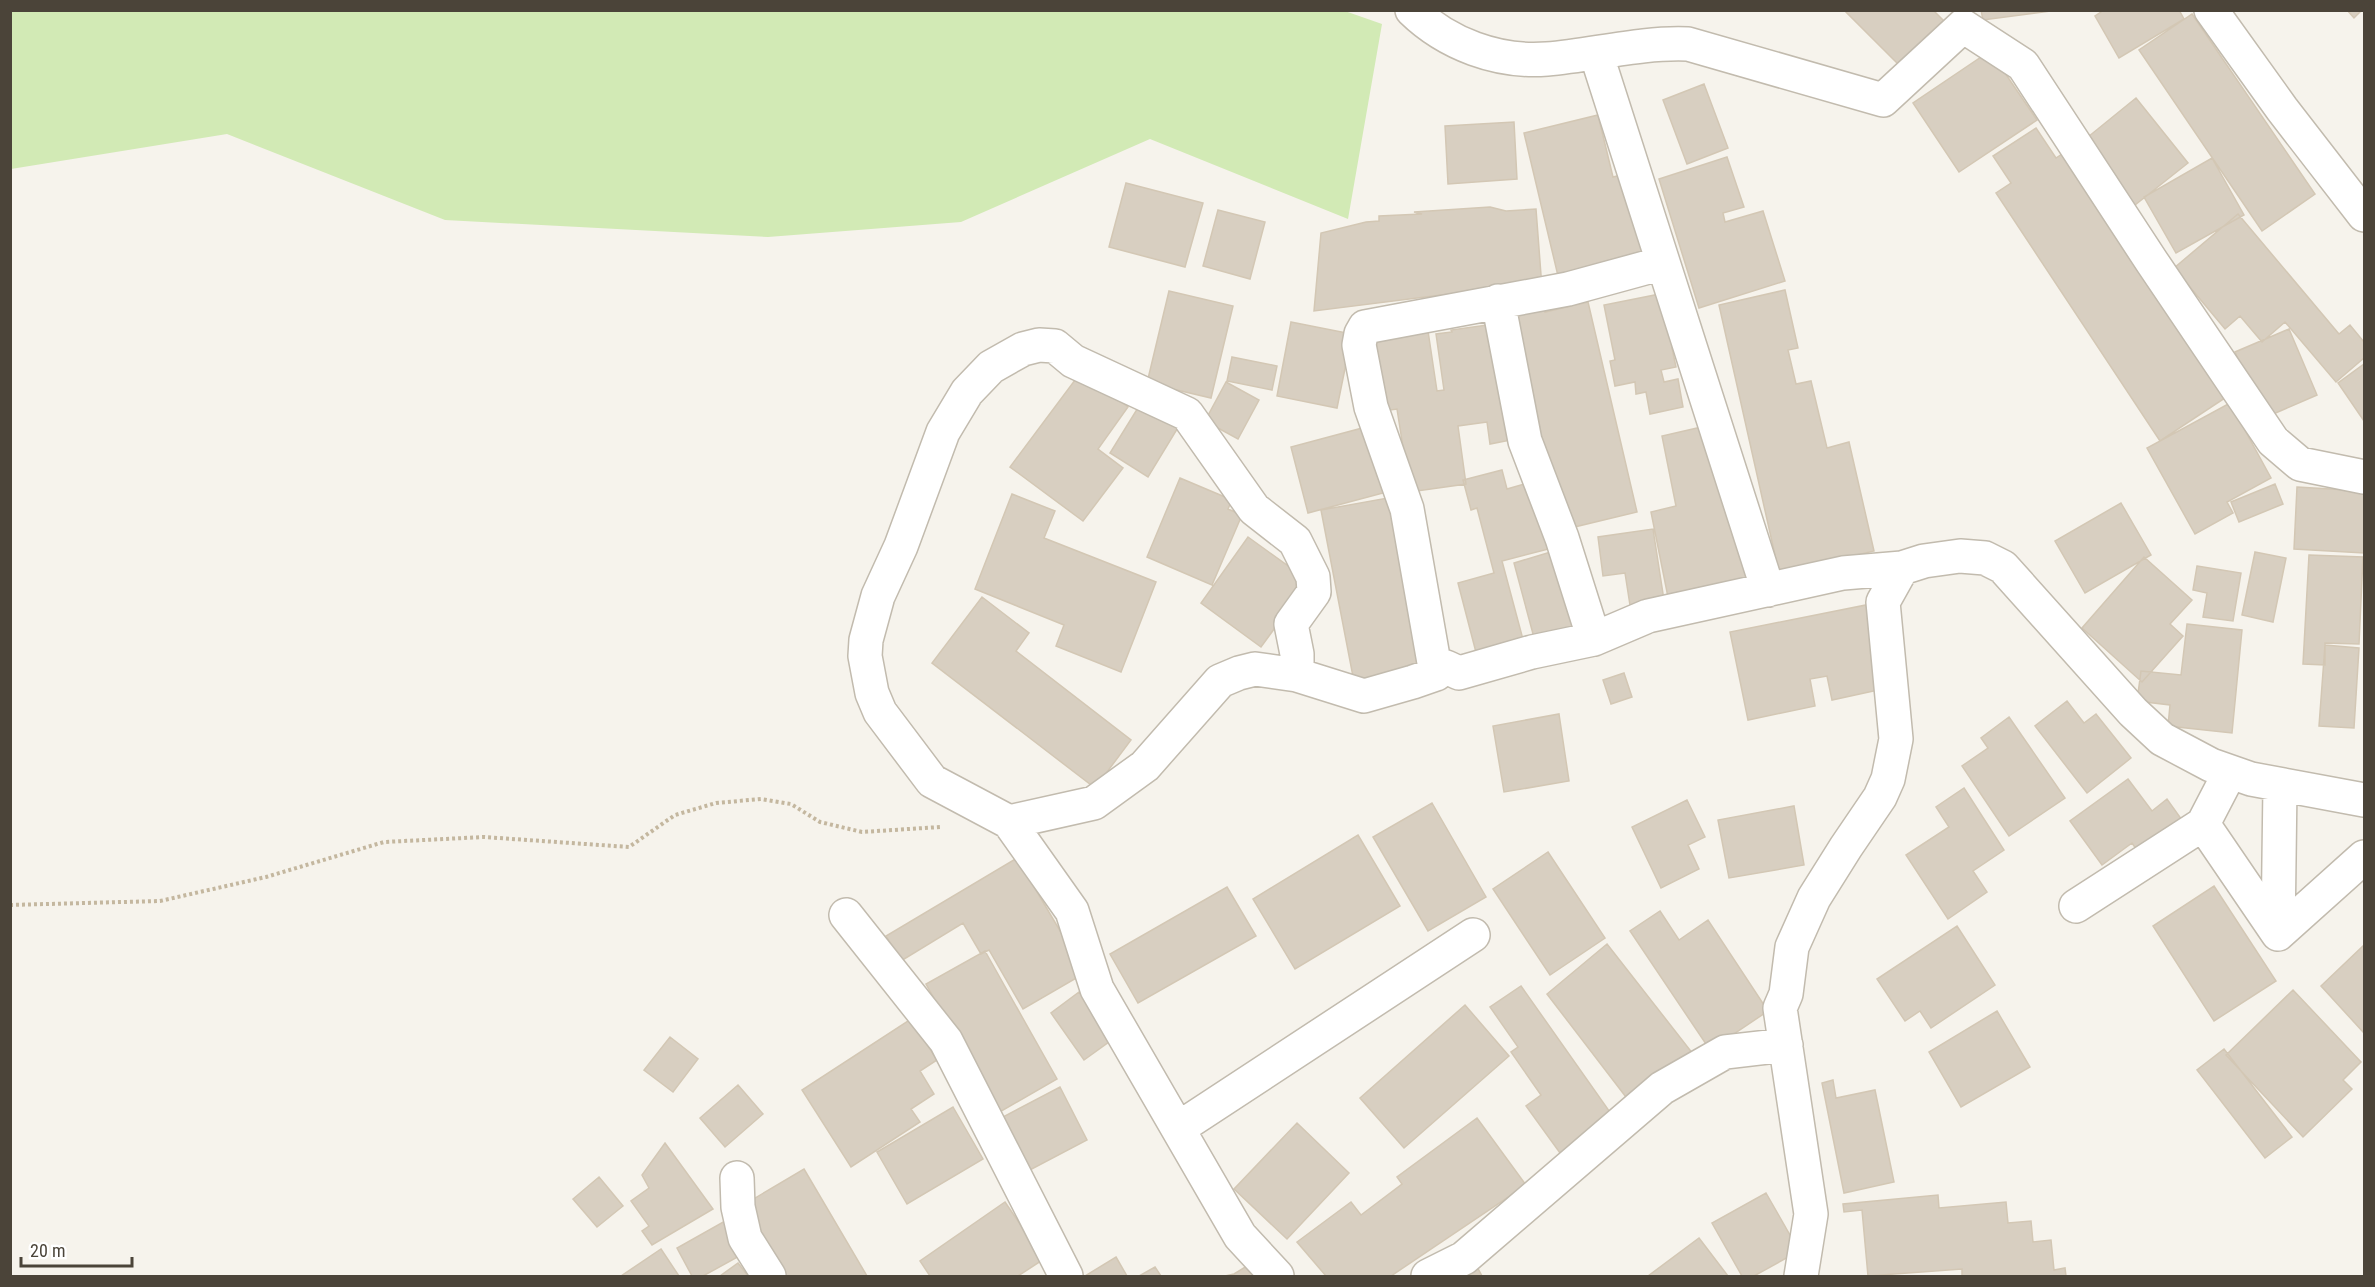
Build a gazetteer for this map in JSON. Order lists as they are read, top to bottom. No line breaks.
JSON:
{"scale_bar":"20 m"}
